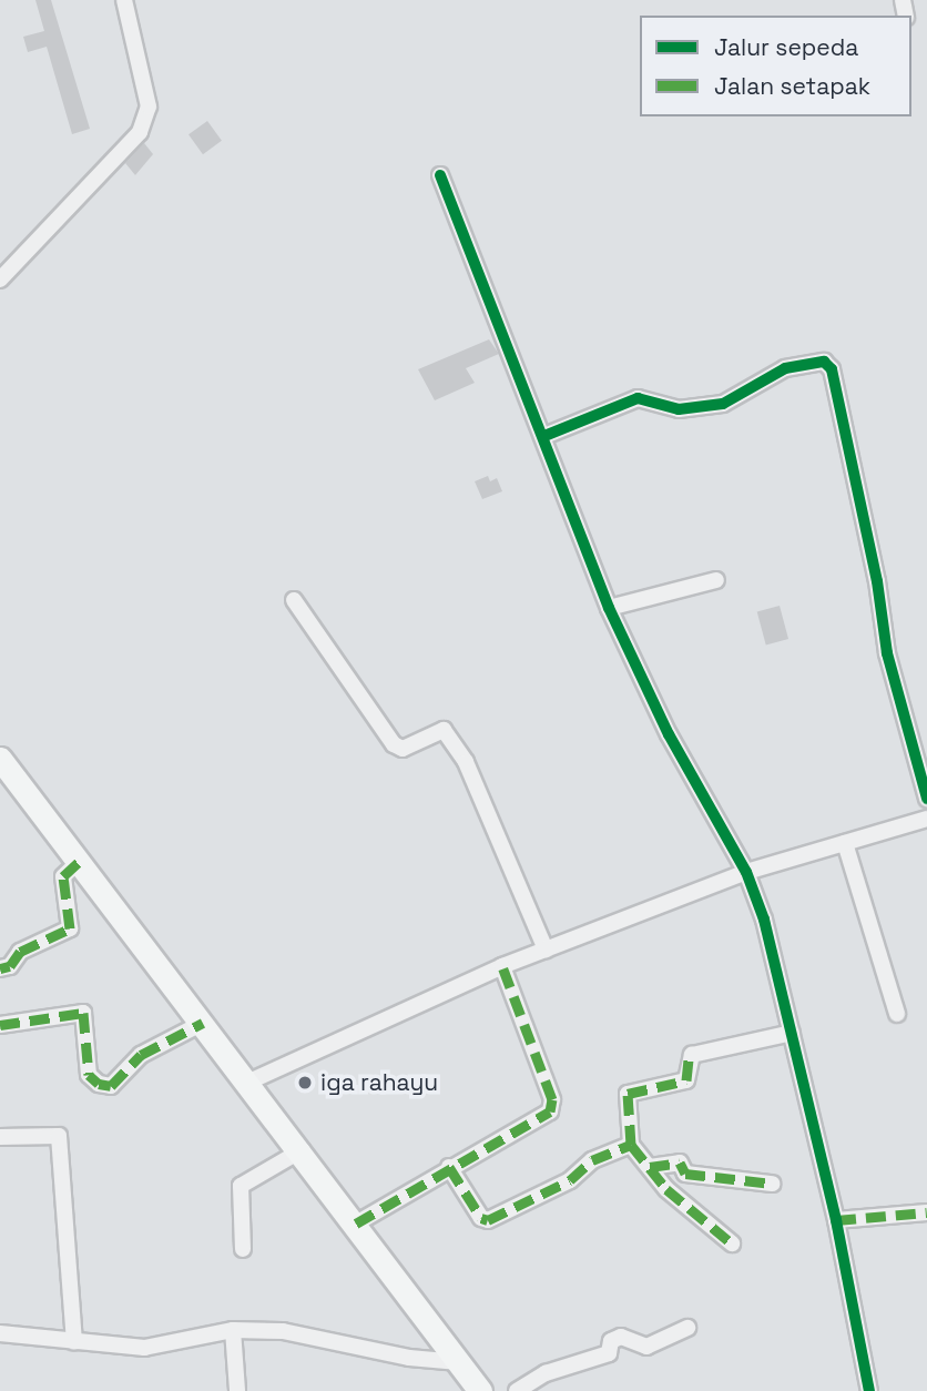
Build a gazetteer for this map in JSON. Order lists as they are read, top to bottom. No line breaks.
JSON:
{"places":["iga rahayu"],"legend":["Jalur sepeda","Jalan setapak"]}
